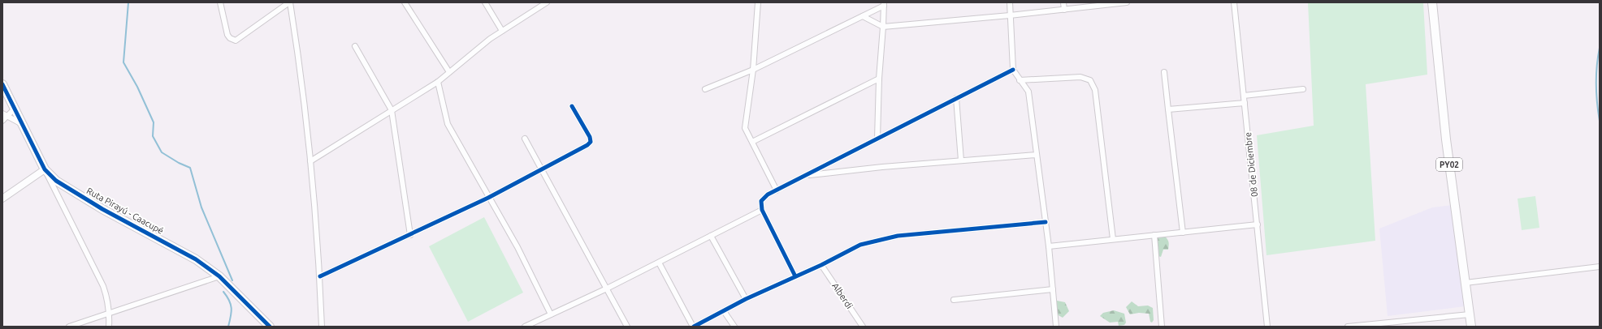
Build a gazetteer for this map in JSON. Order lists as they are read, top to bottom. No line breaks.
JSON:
{"streets":{"main road":["PY02","Ruta Pirayú - Caacupé"],"street":["08 de Diciembre","Alberdi"]}}
